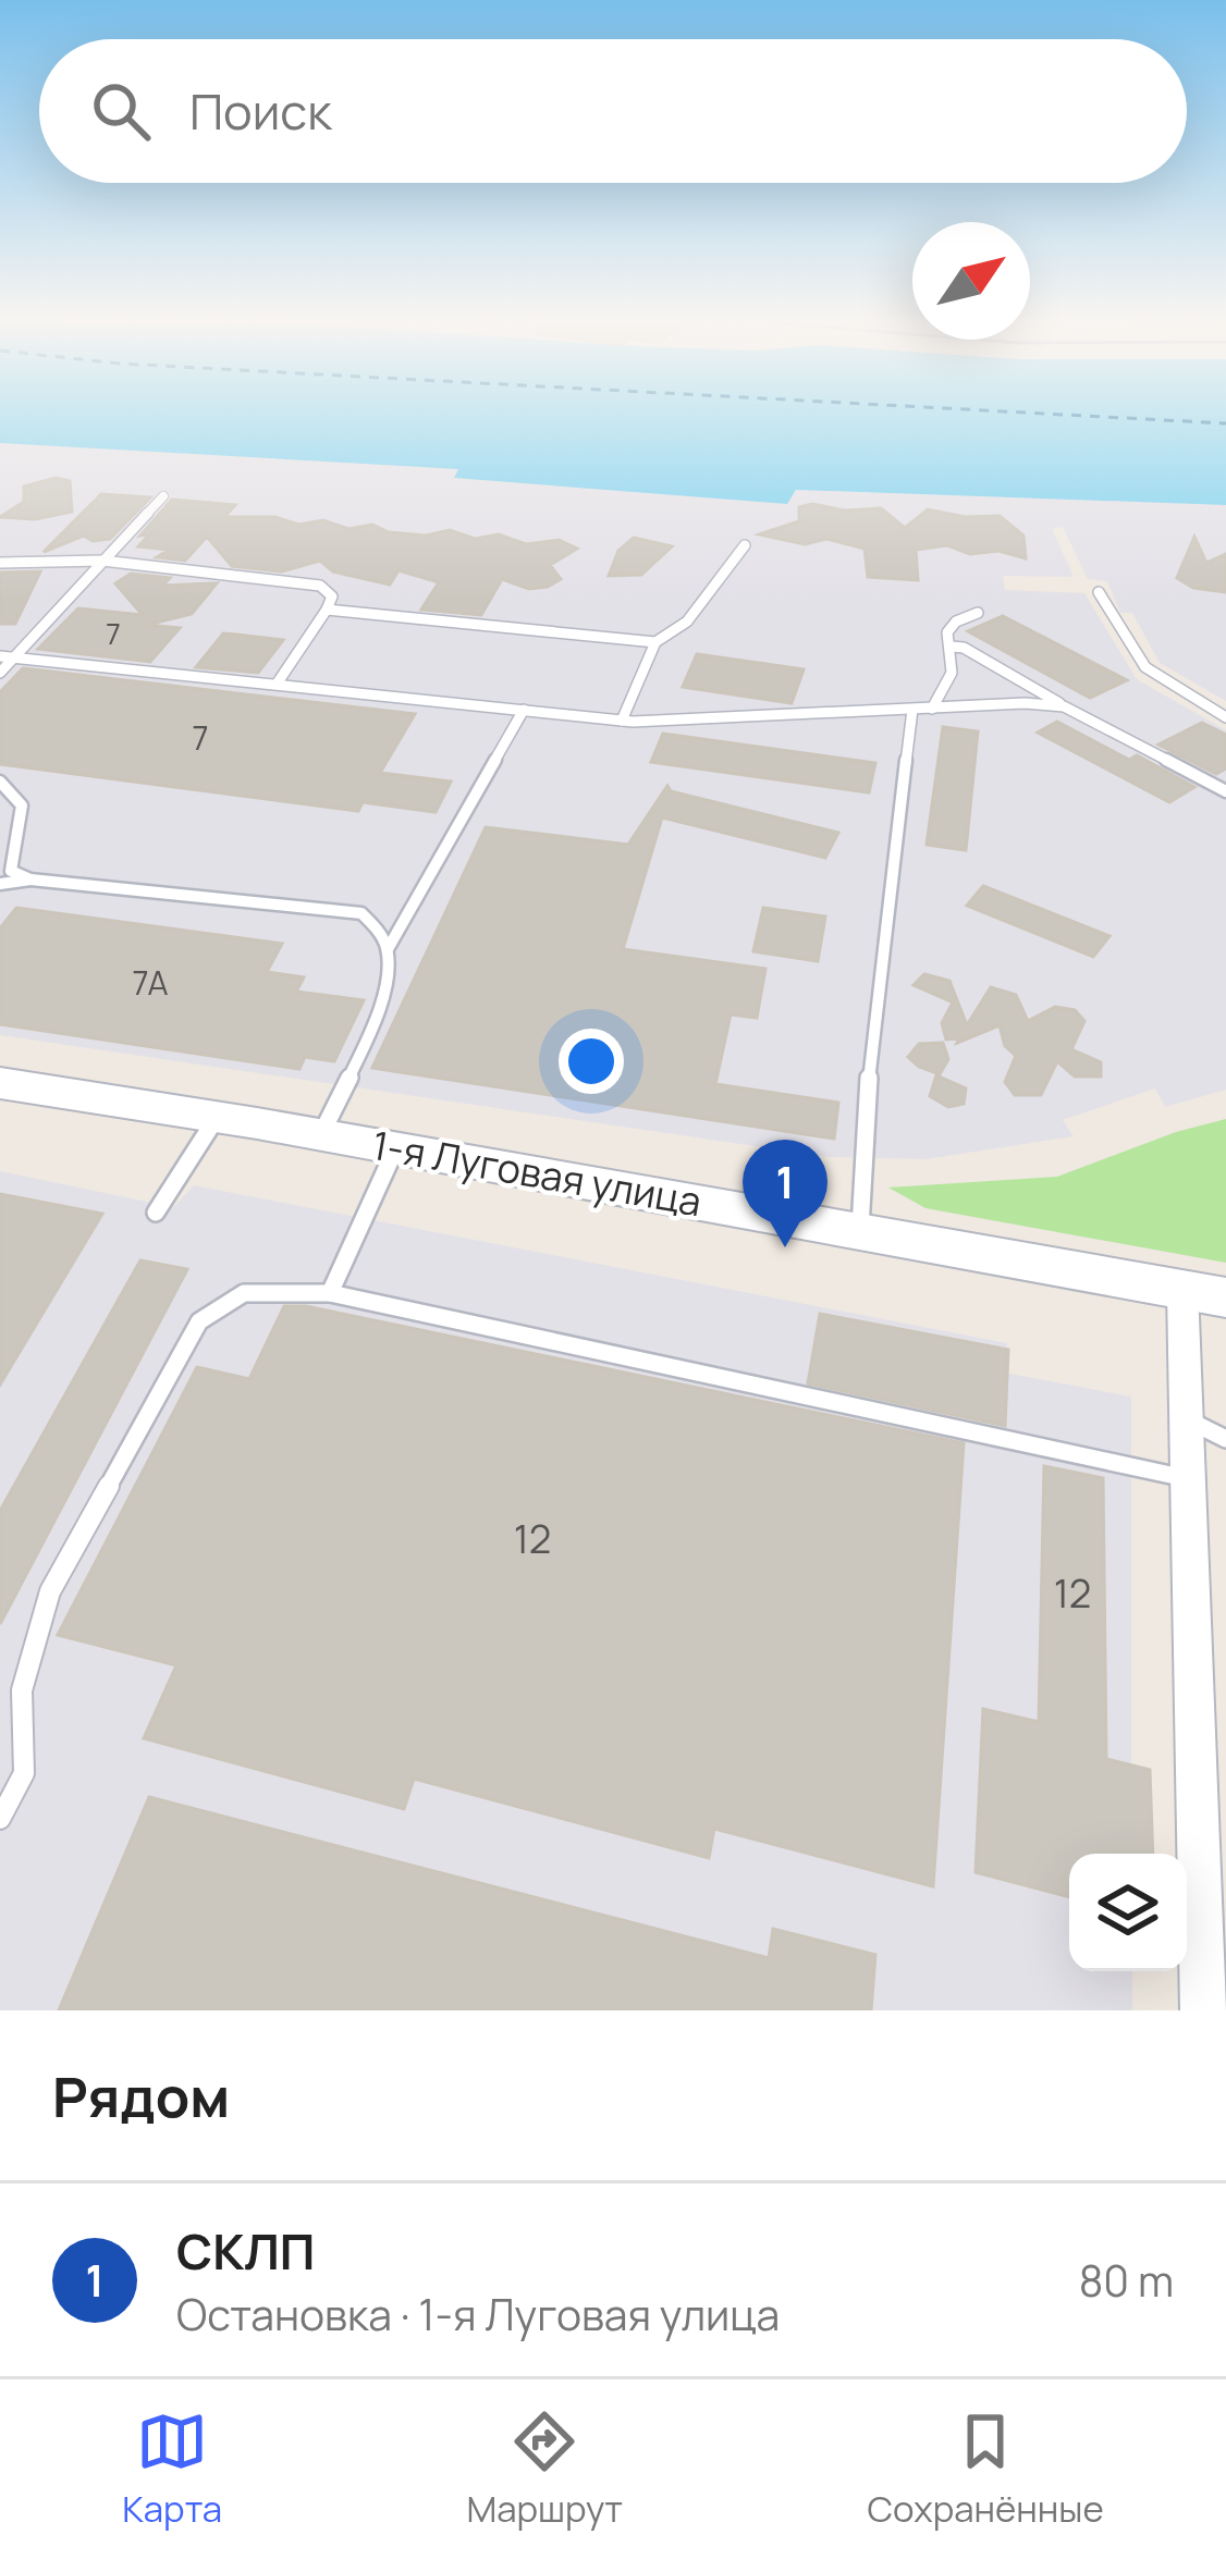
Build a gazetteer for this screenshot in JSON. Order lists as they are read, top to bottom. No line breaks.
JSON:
{"streets":{"main road":["1-я Луговая улица"]},"house_numbers":["7","7","7А","12","12"],"north":"top right","page":{"search":"Поиск","pins":"1","heading":"Рядом","list":[{"mark":"1","name":"СКЛП","note":"Остановка · 1-я Луговая улица","value":"80 m"}],"nav":["Карта","Маршрут","Сохранённые"]}}
